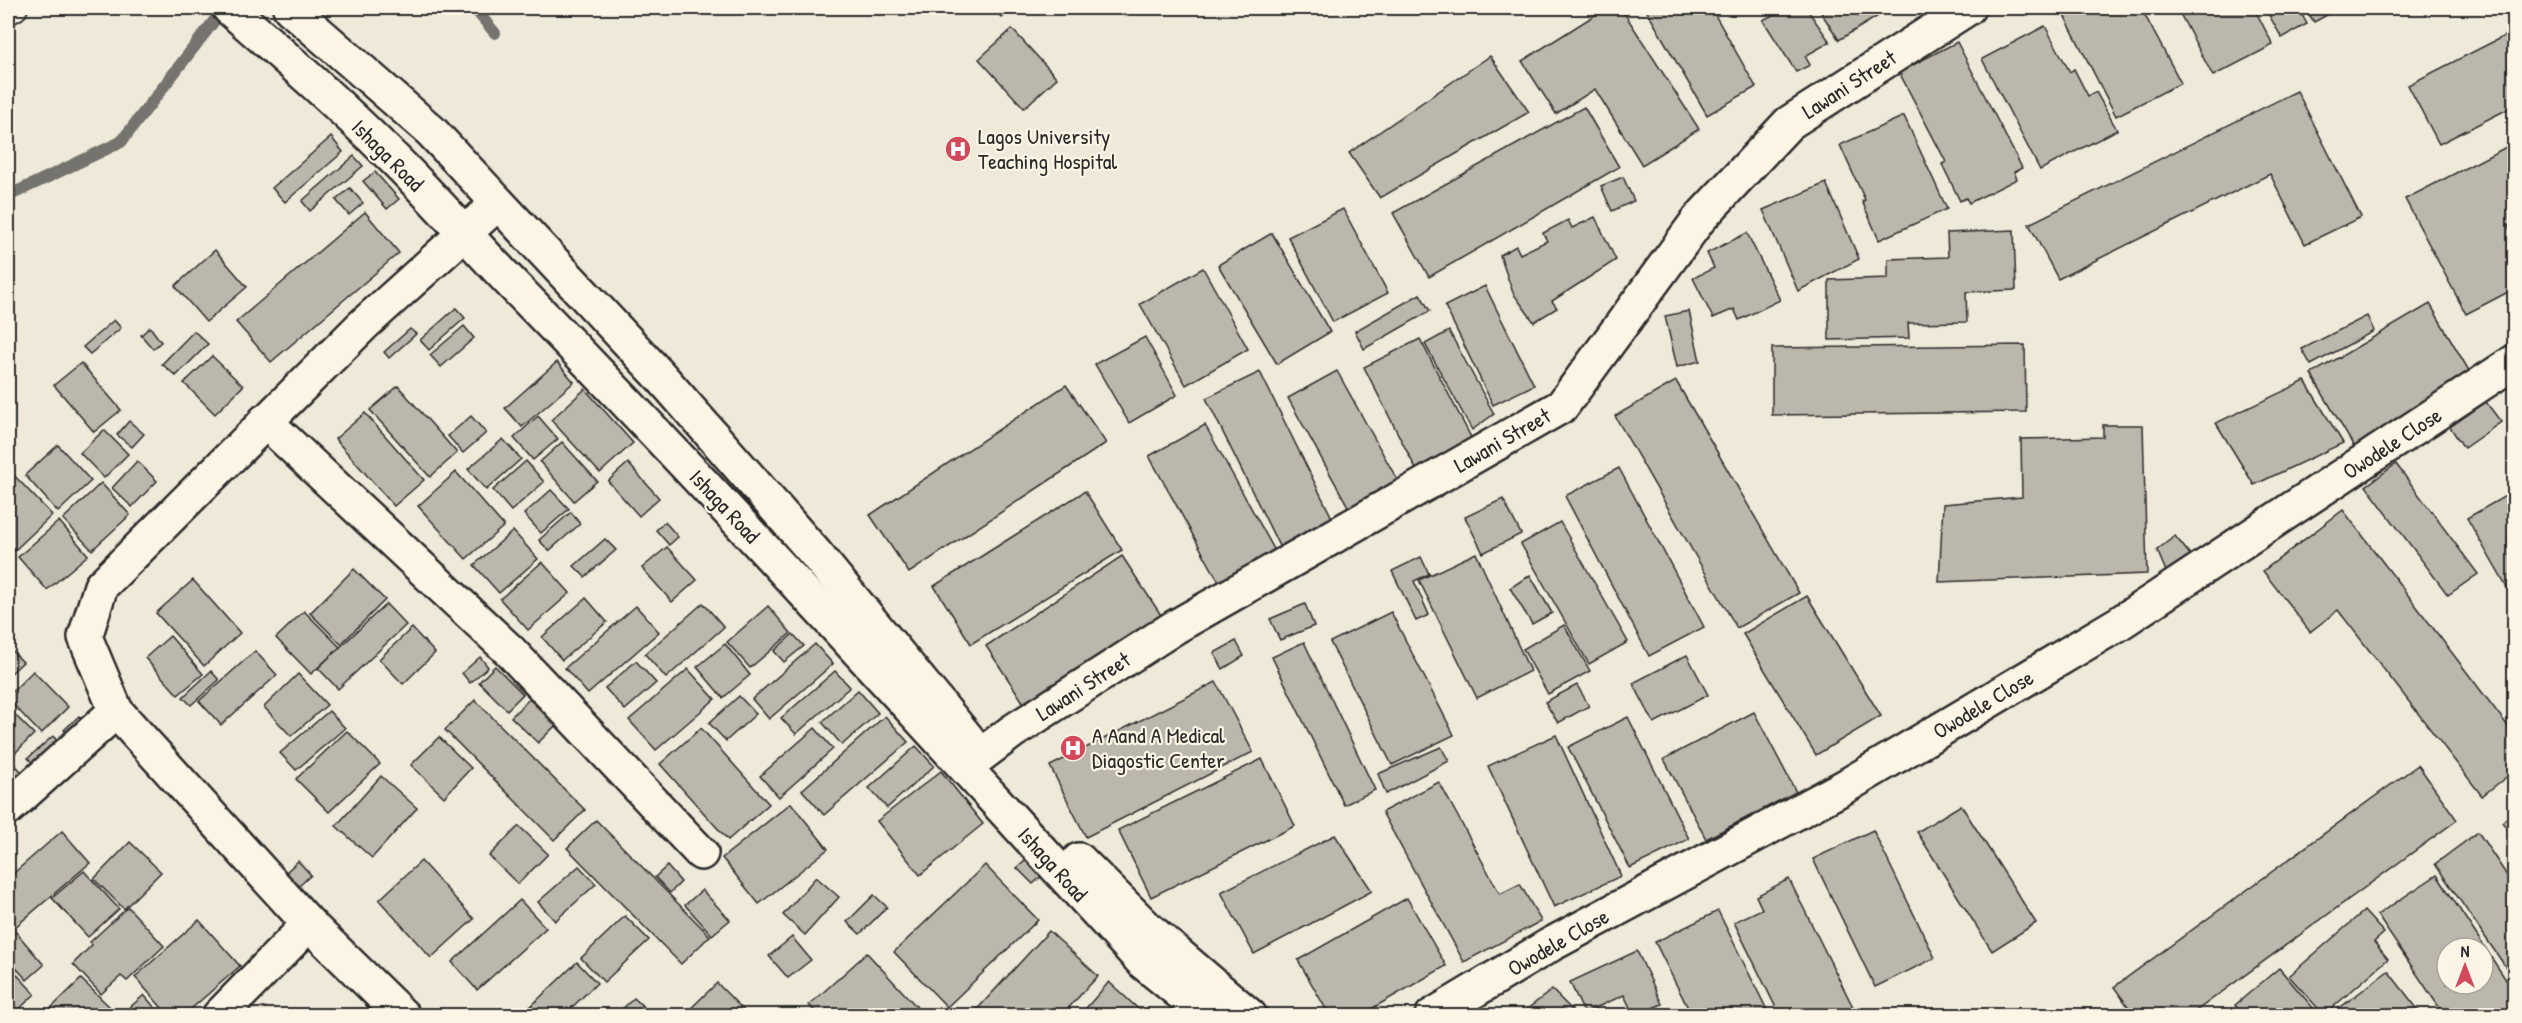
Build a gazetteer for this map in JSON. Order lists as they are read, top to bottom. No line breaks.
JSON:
{"streets":{"street":["Lawani Street","Ishaga Road","Owodele Close"]},"crossings":[["Lawani Street","Ishaga Road"]],"places":{"hospital":["Lagos University Teaching Hospital","A Aand A Medical Diagostic Center"]},"north":"top"}
